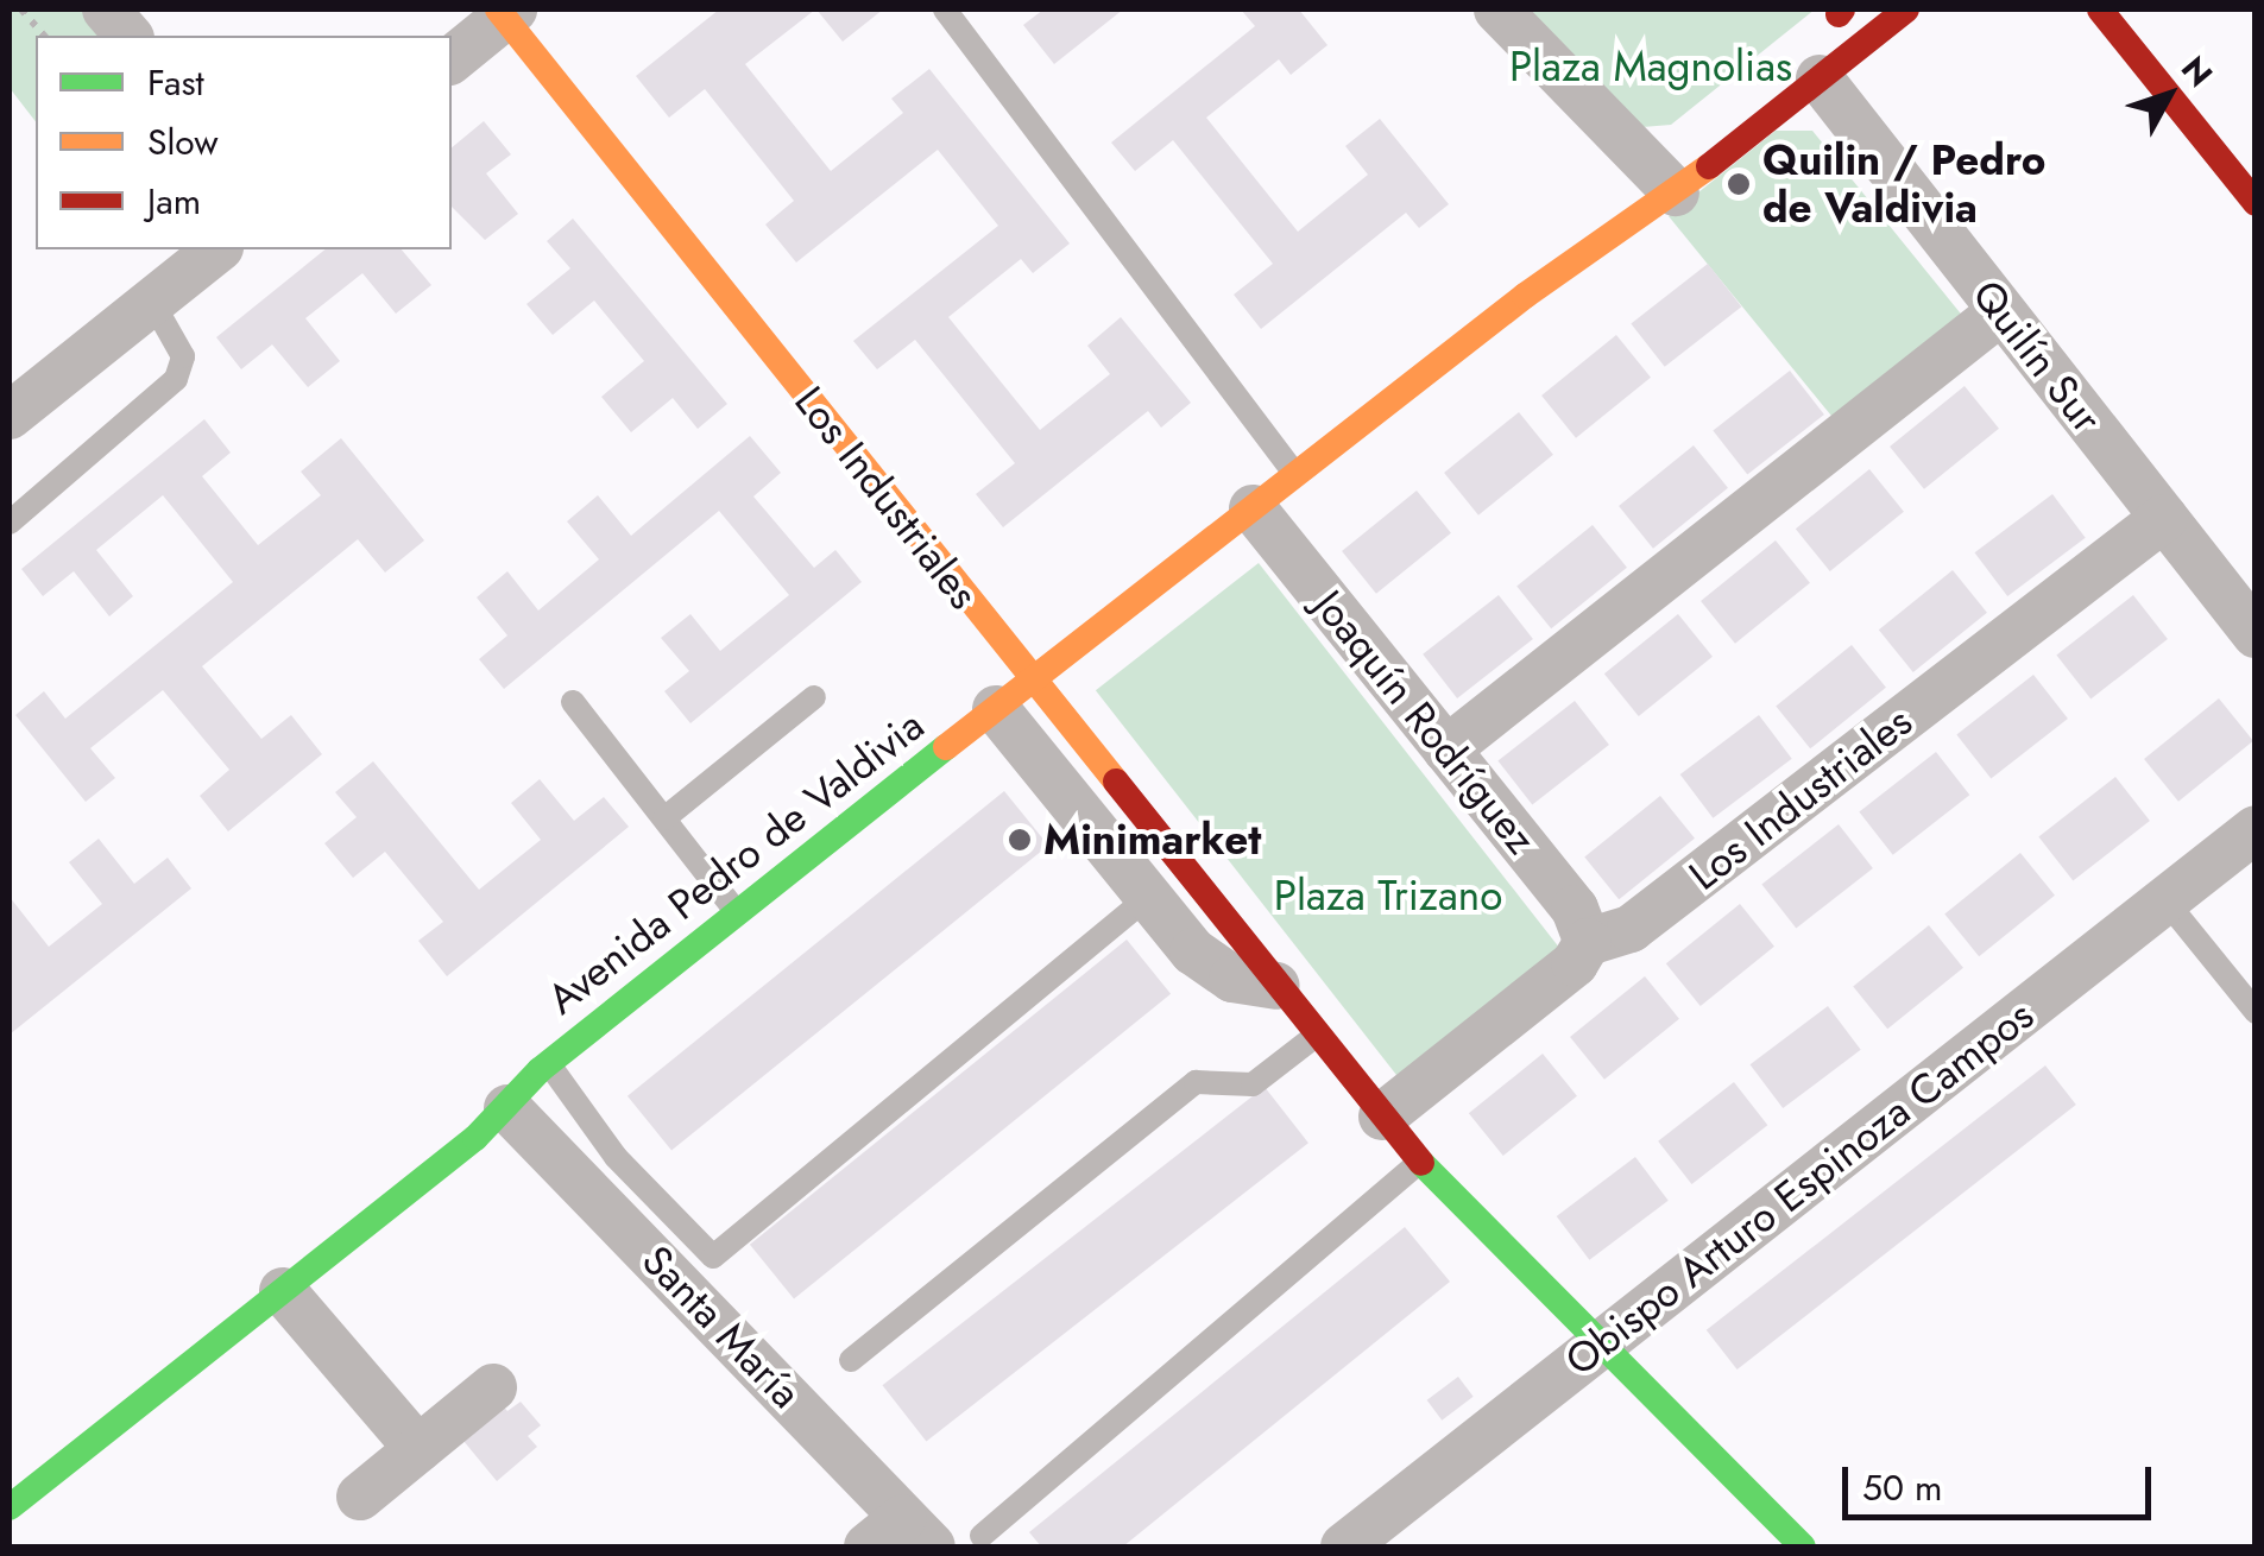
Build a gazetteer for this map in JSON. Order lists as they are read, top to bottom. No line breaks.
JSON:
{"streets":{"main road":["Los Industriales","Avenida Pedro de Valdivia"],"street":["Quilín Sur","Joaquín Rodríguez","Obispo Arturo Espinoza Campos","Santa María"]},"crossings":[["Quilín Sur","Los Industriales"],["Quilín Sur","Avenida Pedro de Valdivia"],["Los Industriales","Joaquín Rodríguez"],["Los Industriales","Avenida Pedro de Valdivia"],["Los Industriales","Obispo Arturo Espinoza Campos"],["Joaquín Rodríguez","Avenida Pedro de Valdivia"],["Avenida Pedro de Valdivia","Santa María"]],"parks":["Plaza Magnolias","Plaza Trizano"],"places":["Quilin / Pedro de Valdivia","Minimarket"],"legend":["Fast","Slow","Jam"],"scale_bar":"50 m","north":"top right"}
